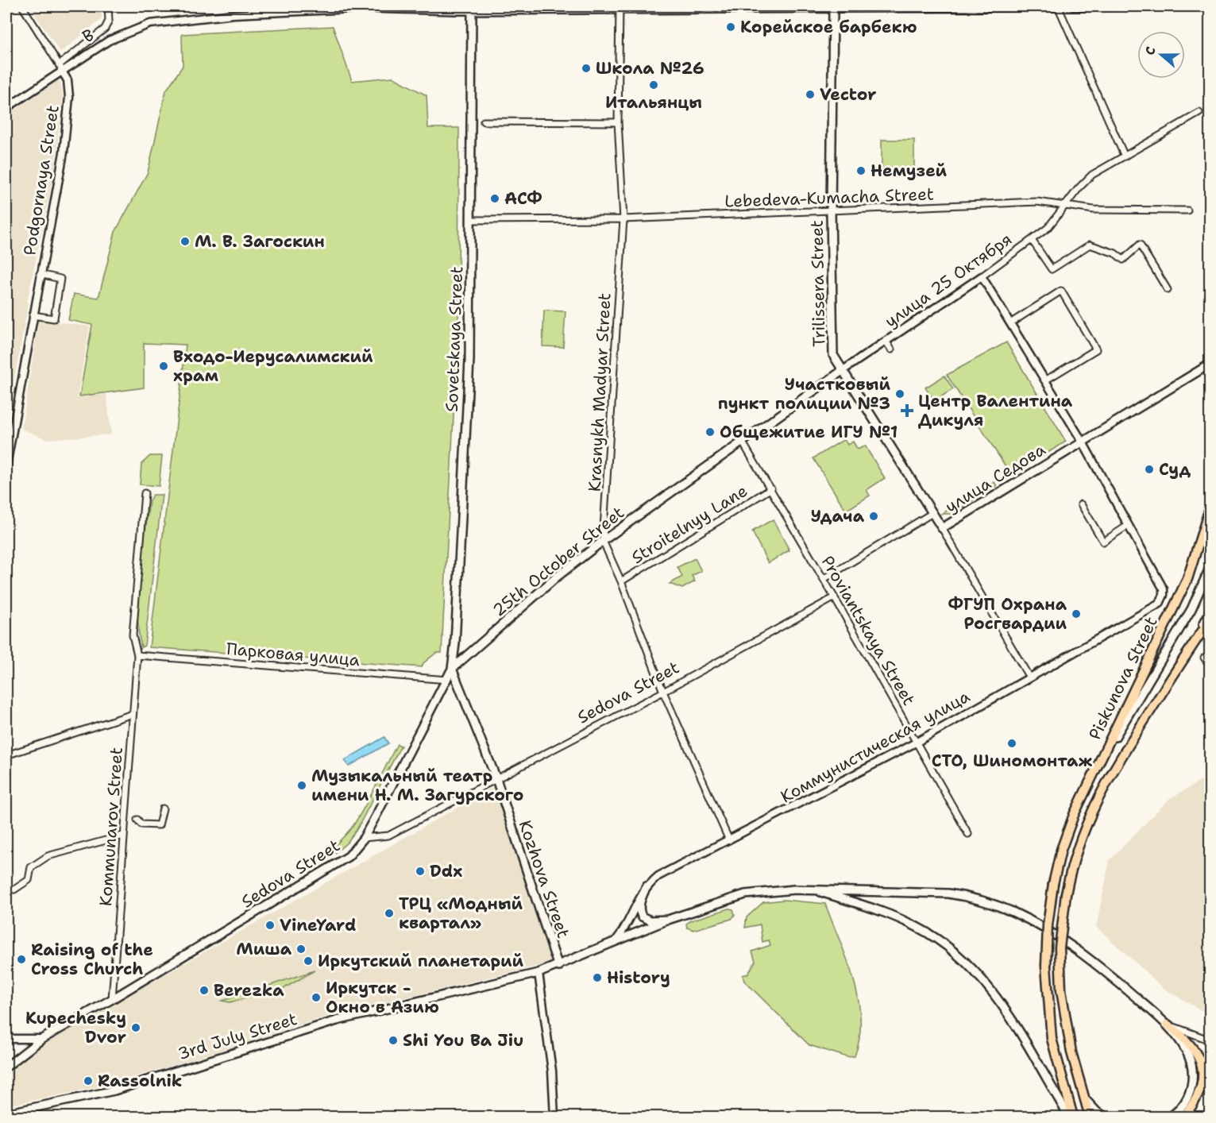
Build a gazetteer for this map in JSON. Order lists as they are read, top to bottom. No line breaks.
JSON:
{"streets":{"main road":["Trilissera Street","Sovetskaya Street","улица Седова","25th October Street","Piskunova Street","Sedova Street","Kozhova Street","3rd July Street"],"street":["B","Podgornaya Street","Lebedeva-Kumacha Street","улица 25 Октября","Krasnykh Madyar Street","Stroitelnyy Lane","Proviantskaya Street","Парковая улица","Коммунистическая улица","Kommunarov Street"]},"crossings":[["B","Podgornaya Street"],["Lebedeva-Kumacha Street","улица 25 Октября"],["Lebedeva-Kumacha Street","Trilissera Street"],["Lebedeva-Kumacha Street","Sovetskaya Street"],["Lebedeva-Kumacha Street","Krasnykh Madyar Street"],["улица 25 Октября","Trilissera Street"],["улица 25 Октября","25th October Street"],["Trilissera Street","улица Седова"],["Trilissera Street","25th October Street"],["Trilissera Street","Коммунистическая улица"],["Sovetskaya Street","25th October Street"],["Sovetskaya Street","Kozhova Street"],["Krasnykh Madyar Street","Stroitelnyy Lane"],["Krasnykh Madyar Street","25th October Street"],["Krasnykh Madyar Street","Sedova Street"],["Krasnykh Madyar Street","Коммунистическая улица"],["улица Седова","Proviantskaya Street"],["Stroitelnyy Lane","Proviantskaya Street"],["25th October Street","Proviantskaya Street"],["25th October Street","Парковая улица"],["25th October Street","Sedova Street"],["25th October Street","Kozhova Street"],["Proviantskaya Street","Sedova Street"],["Proviantskaya Street","Коммунистическая улица"],["Парковая улица","Kommunarov Street"],["Sedova Street","Kommunarov Street"],["Sedova Street","Kozhova Street"],["Коммунистическая улица","3rd July Street"],["Kozhova Street","3rd July Street"]],"places":{"other":["Корейское барбекю","Школа №26","Итальянцы","Vector","Немузей","АСФ","М. В. Загоскин","Входо-Иерусалимский храм","Участковый пункт полиции №3","Общежитие ИГУ №1","Суд","Удача","ФГУП Охрана Росгвардии","СТО, Шиномонтаж","Музыкальный театр имени Н. М. Загурского","Ddx","ТРЦ «Модный квартал»","VineYard","Миша","Raising of the Cross Church","Иркутский планетарий","History","Berezka","Иркутск - Окно в Азию","Kupechesky Dvor","Shi You Ba Jiu","Rassolnik"],"health":["Центр Валентина Дикуля"]},"north":"left"}
